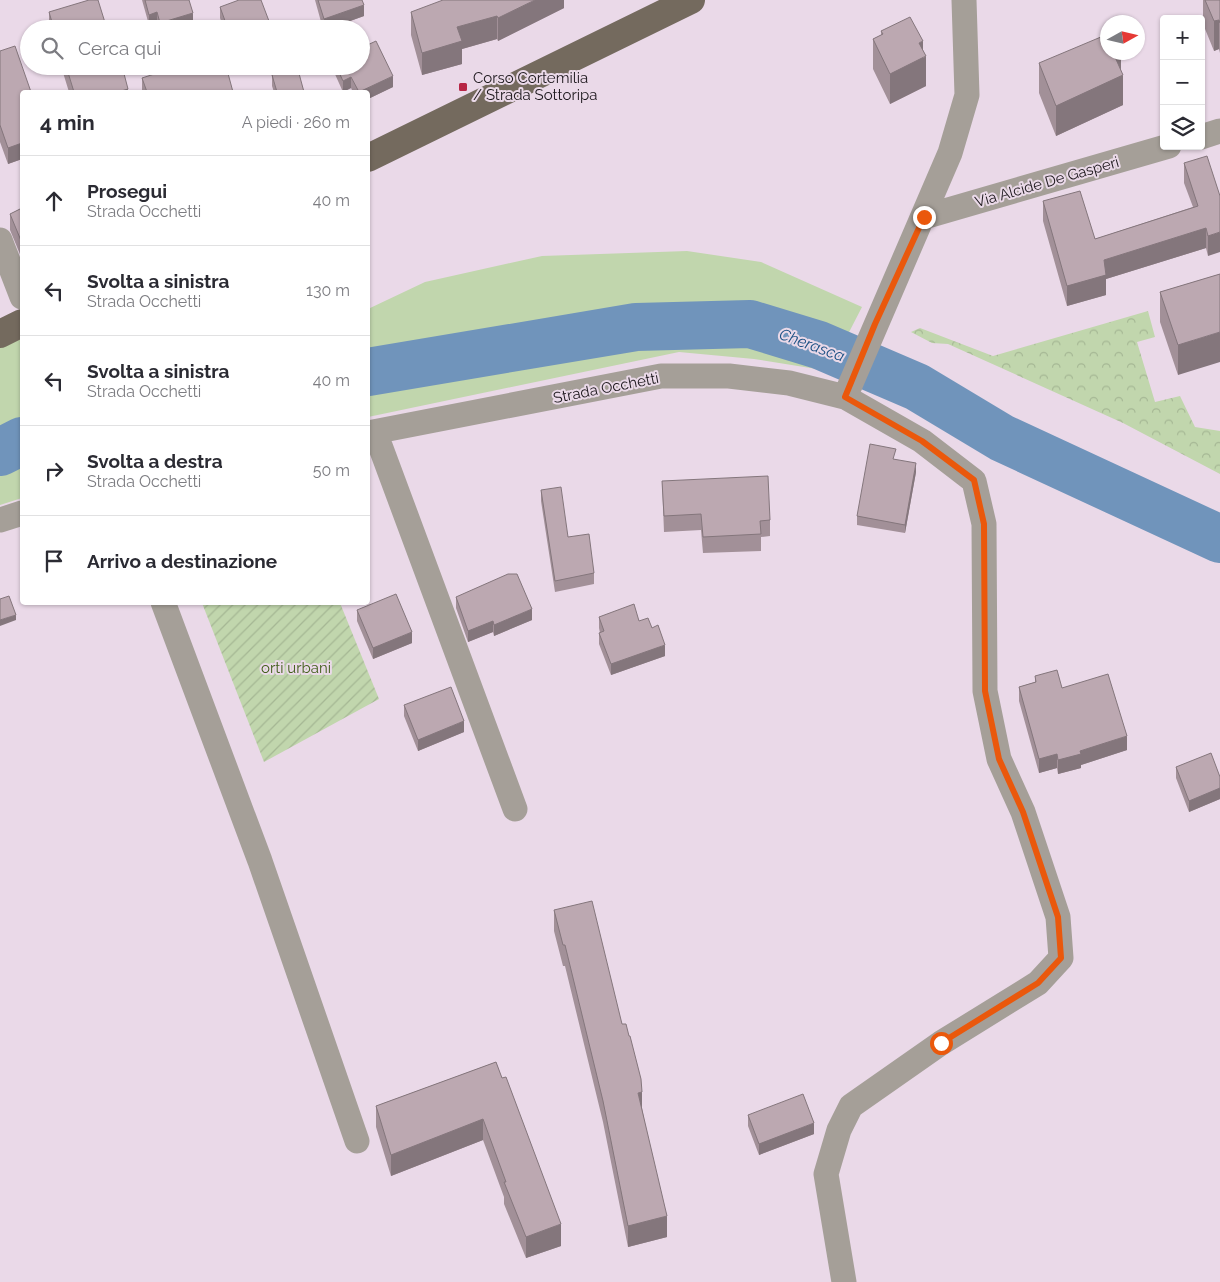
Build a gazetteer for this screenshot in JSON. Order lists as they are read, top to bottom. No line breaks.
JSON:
{"streets":{"street":["Via Alcide De Gasperi","Strada Occhetti"]},"water":["Cherasca"],"parks":["orti urbani"],"places":{"transit":["Corso Cortemilia / Strada Sottoripa"]},"north":"right","page":{"map_buttons":["+","−"],"search":"Cerca qui","heading":["4 min","A piedi · 260 m"],"list":[["Prosegui","Strada Occhetti","40 m"],["Svolta a sinistra","Strada Occhetti","130 m"],["Svolta a sinistra","Strada Occhetti","40 m"],["Svolta a destra","Strada Occhetti","50 m"],"Arrivo a destinazione"]}}
